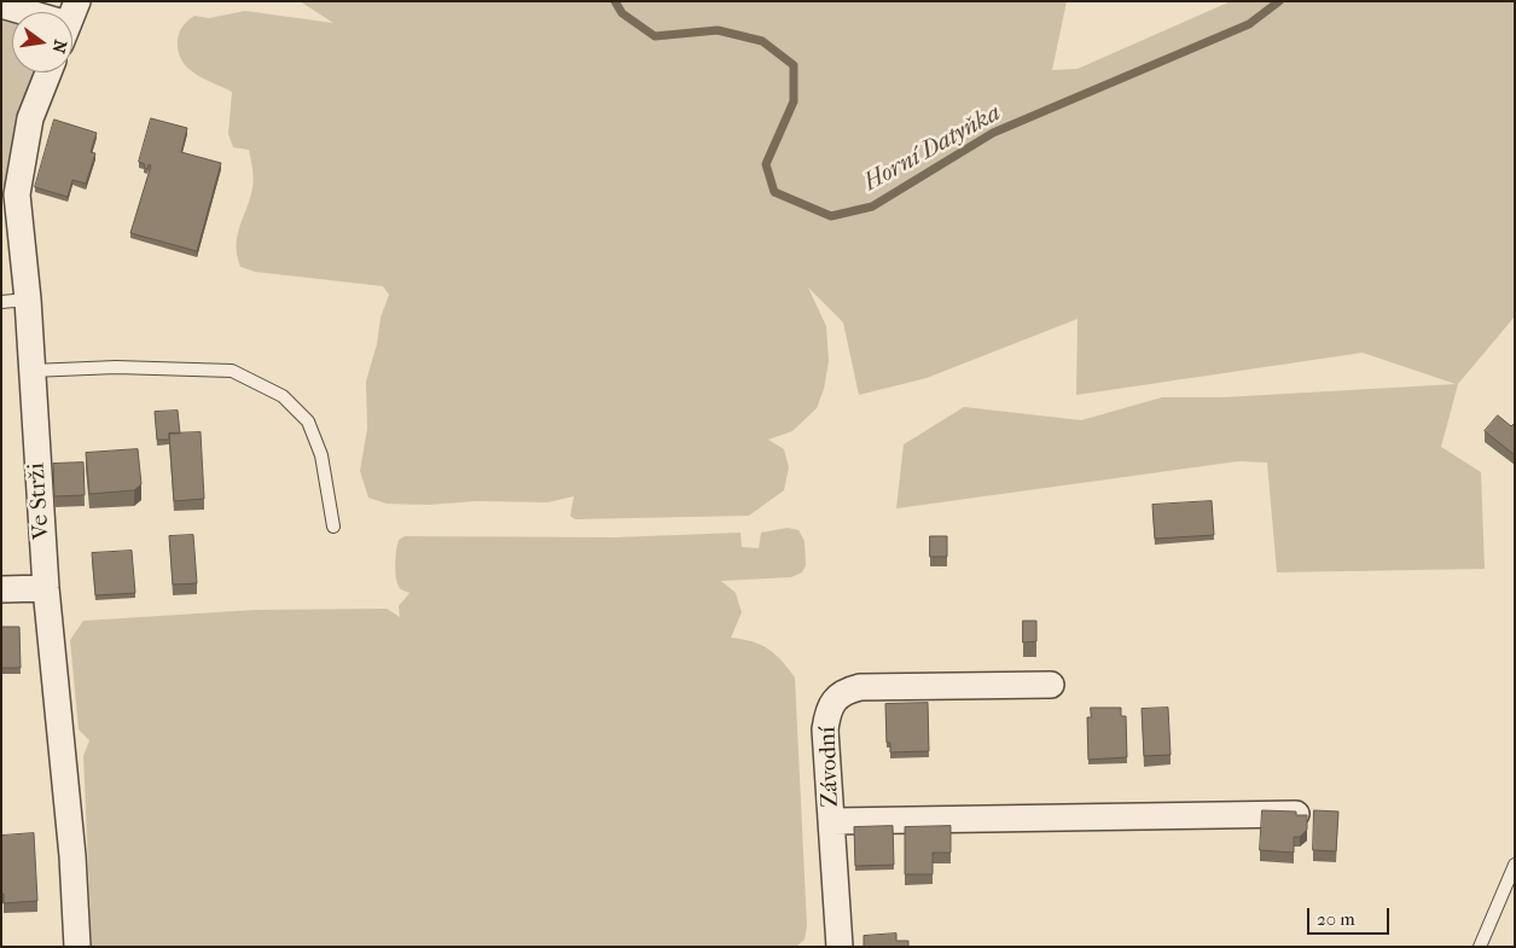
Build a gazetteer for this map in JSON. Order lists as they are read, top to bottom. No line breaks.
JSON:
{"streets":{"street":["Ve Strži","Závodní"]},"water":["Horní Datyňka"],"scale_bar":"20 m","north":"right"}
